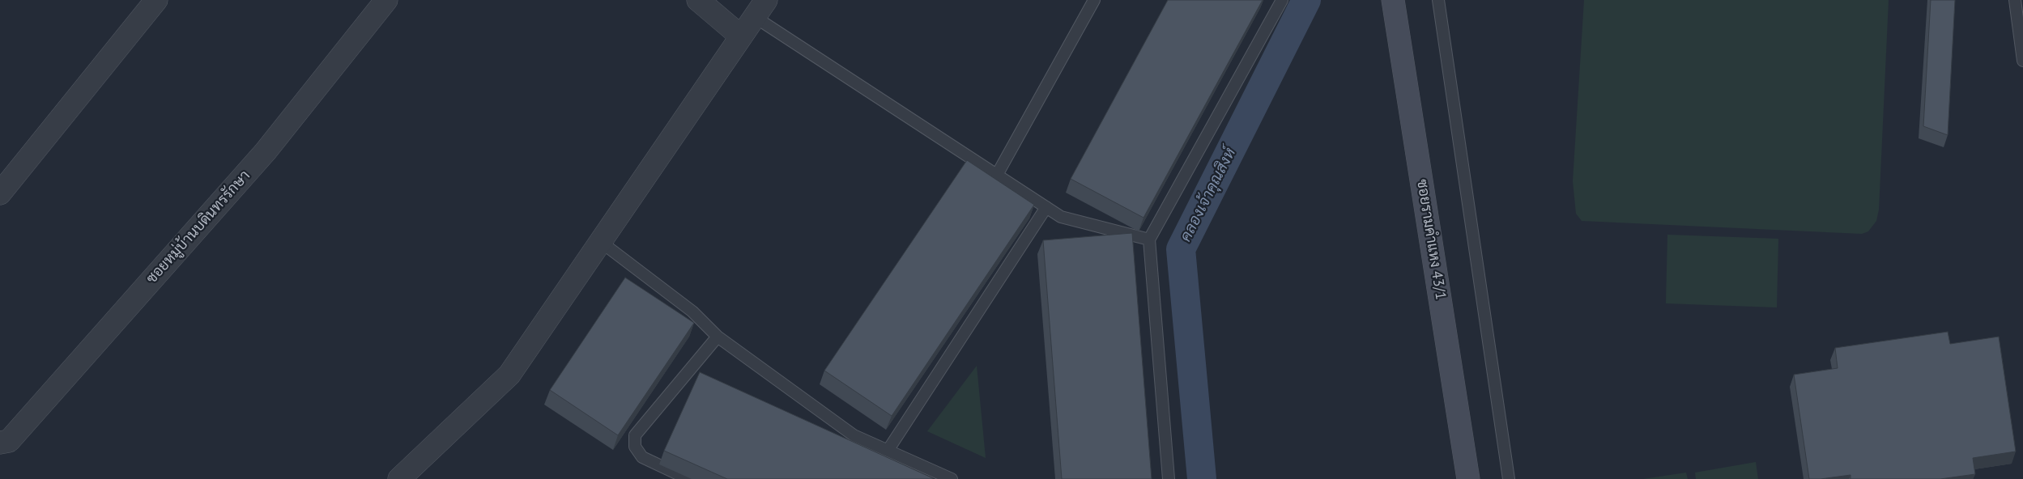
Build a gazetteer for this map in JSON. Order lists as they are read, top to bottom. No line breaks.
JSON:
{"streets":{"street":["ซอยหมู่บ้านบดินทรรักษา","ซอยรามคำแหง 43/1"]},"water":["คลองเจ้าคุณสิงห์"]}
